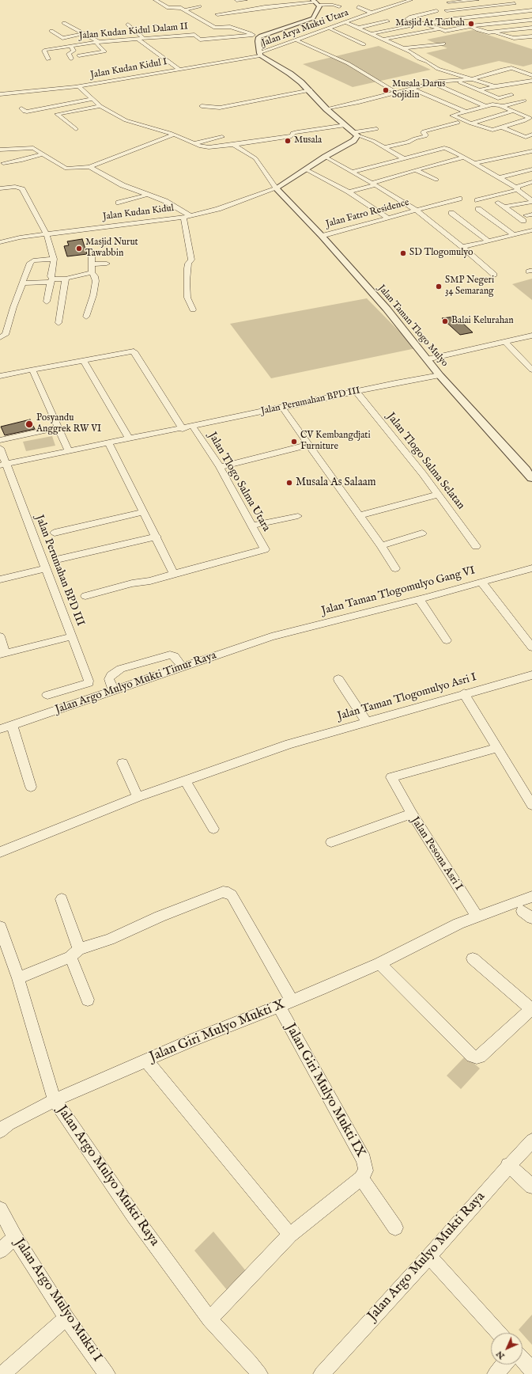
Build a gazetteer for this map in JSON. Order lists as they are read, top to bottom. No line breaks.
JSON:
{"streets":{"street":["Jalan Arya Mukti Utara","Jalan Kudan Kidul Dalam II","Jalan Kudan Kidul I","Jalan Kudan Kidul","Jalan Fatro Residence","Jalan Taman Tlogo Mulyo","Jalan Perumahan BPD III","Jalan Tlogo Salma Selatan","Jalan Tlogo Salma Utara","Jalan Taman Tlogomulyo Gang VI","Jalan Argo Mulyo Mukti Timur Raya","Jalan Taman Tlogomulyo Asri I","Jalan Pesona Asri I","Jalan Giri Mulyo Mukti X","Jalan Giri Mulyo Mukti IX","Jalan Argo Mulyo Mukti Raya","Jalan Argo Mulyo Mukti I"]},"crossings":[["Jalan Arya Mukti Utara","Jalan Kudan Kidul I"],["Jalan Kudan Kidul","Jalan Taman Tlogo Mulyo"],["Jalan Fatro Residence","Jalan Taman Tlogo Mulyo"],["Jalan Taman Tlogo Mulyo","Jalan Perumahan BPD III"],["Jalan Perumahan BPD III","Jalan Tlogo Salma Selatan"],["Jalan Perumahan BPD III","Jalan Tlogo Salma Utara"],["Jalan Taman Tlogomulyo Gang VI","Jalan Argo Mulyo Mukti Timur Raya"],["Jalan Giri Mulyo Mukti X","Jalan Giri Mulyo Mukti IX"],["Jalan Giri Mulyo Mukti X","Jalan Argo Mulyo Mukti Raya"]],"places":["Masjid At Taubah","Musala Darus Sojidin","Musala","Masjid Nurut Tawabbin","SD Tlogomulyo","SMP Negeri 34 Semarang","Balai Kelurahan","Posyandu Anggrek RW VI","CV Kembangdjati Furniture","Musala As Salaam"],"north":"bottom left"}
